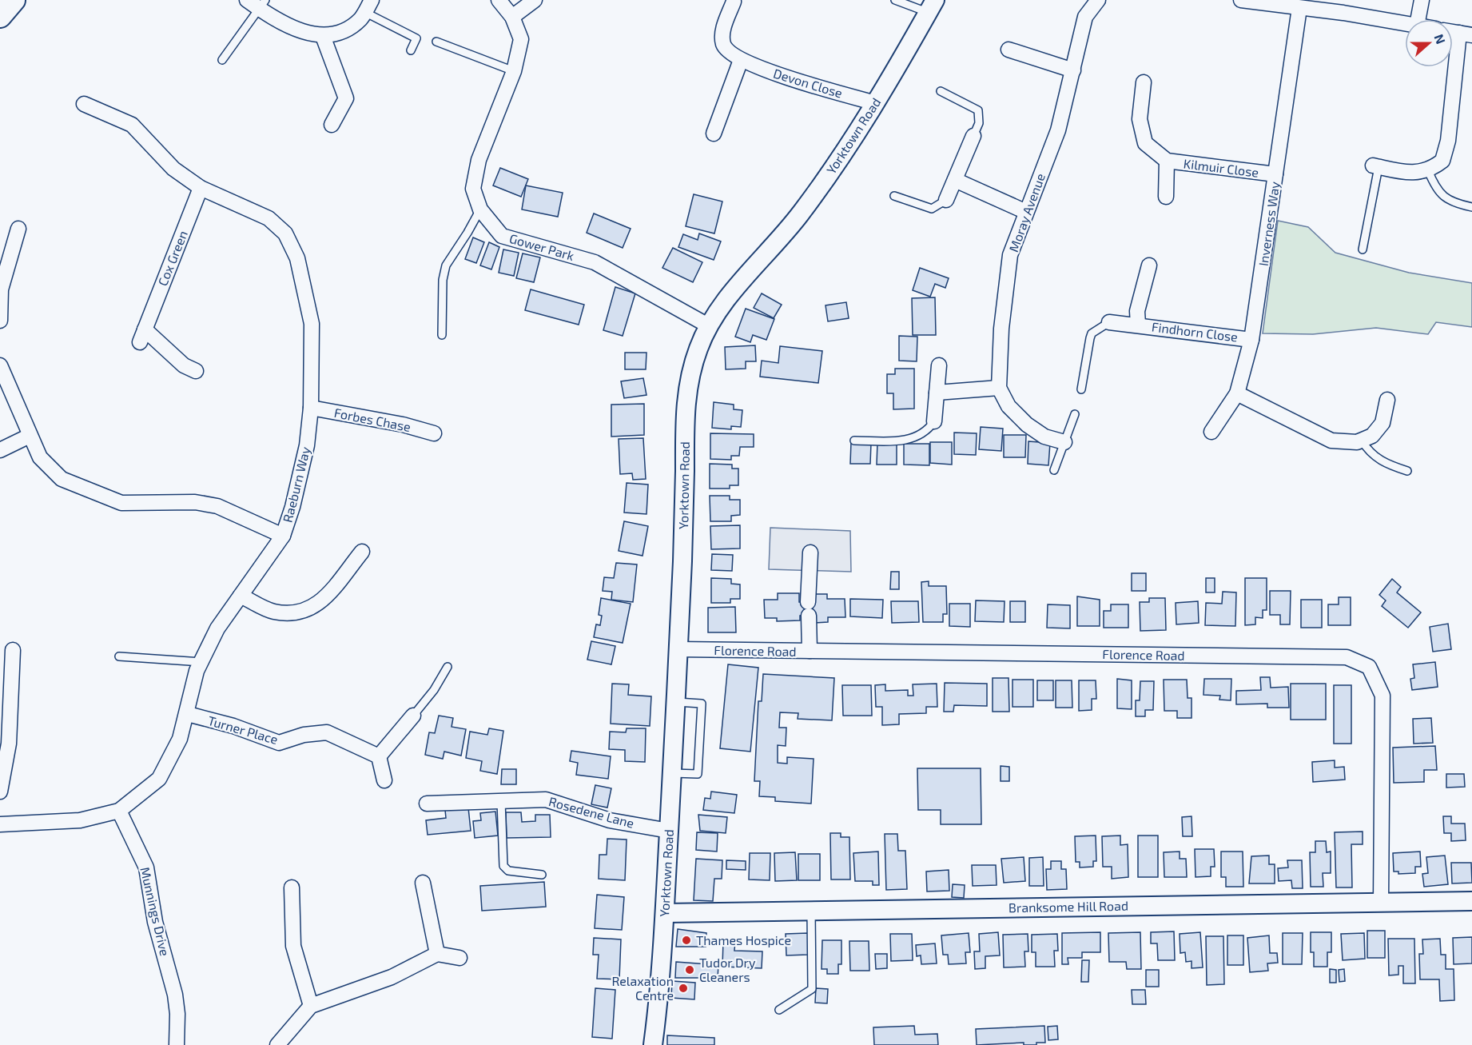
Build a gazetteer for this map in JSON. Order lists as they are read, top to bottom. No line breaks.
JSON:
{"streets":{"street":["Devon Close","Yorktown Road","Kilmuir Close","Moray Avenue","Inverness Way","Gower Park","Cox Green","Findhorn Close","Forbes Chase","Raeburn Way","Florence Road","Turner Place","Rosedene Lane","Branksome Hill Road","Munnings Drive"]},"crossings":[["Devon Close","Yorktown Road"],["Yorktown Road","Gower Park"],["Yorktown Road","Florence Road"],["Yorktown Road","Rosedene Lane"],["Yorktown Road","Branksome Hill Road"],["Kilmuir Close","Inverness Way"],["Inverness Way","Findhorn Close"],["Cox Green","Raeburn Way"],["Forbes Chase","Raeburn Way"],["Raeburn Way","Turner Place"],["Raeburn Way","Munnings Drive"],["Florence Road","Branksome Hill Road"]],"places":["Thames Hospice","Tudor Dry Cleaners","Relaxation Centre"],"north":"right"}
